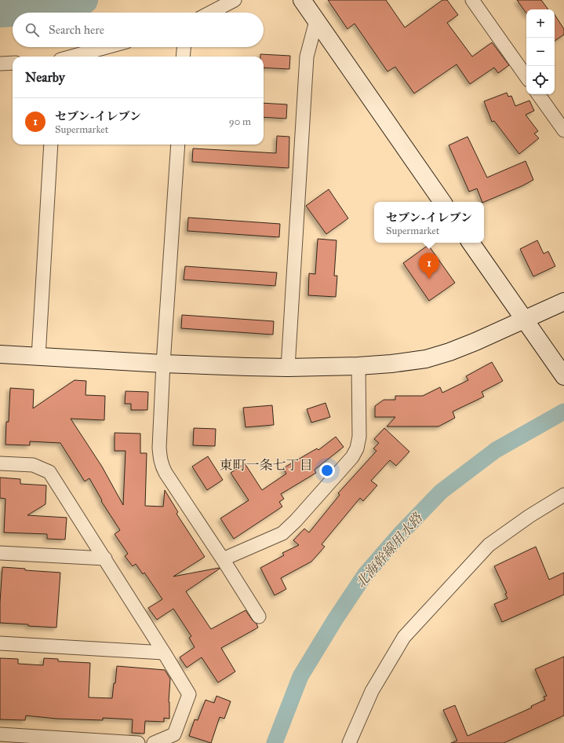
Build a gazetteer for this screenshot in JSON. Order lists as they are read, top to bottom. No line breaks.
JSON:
{"districts":["東町一条七丁目"],"water":["北海幹線用水路"],"page":{"map_buttons":["+","−"],"search":"Search here","heading":"Nearby","list":[{"mark":"1","name":"セブン-イレブン","note":"Supermarket","value":"90 m"}],"popup":["セブン-イレブン","Supermarket"],"pins":"1"}}
